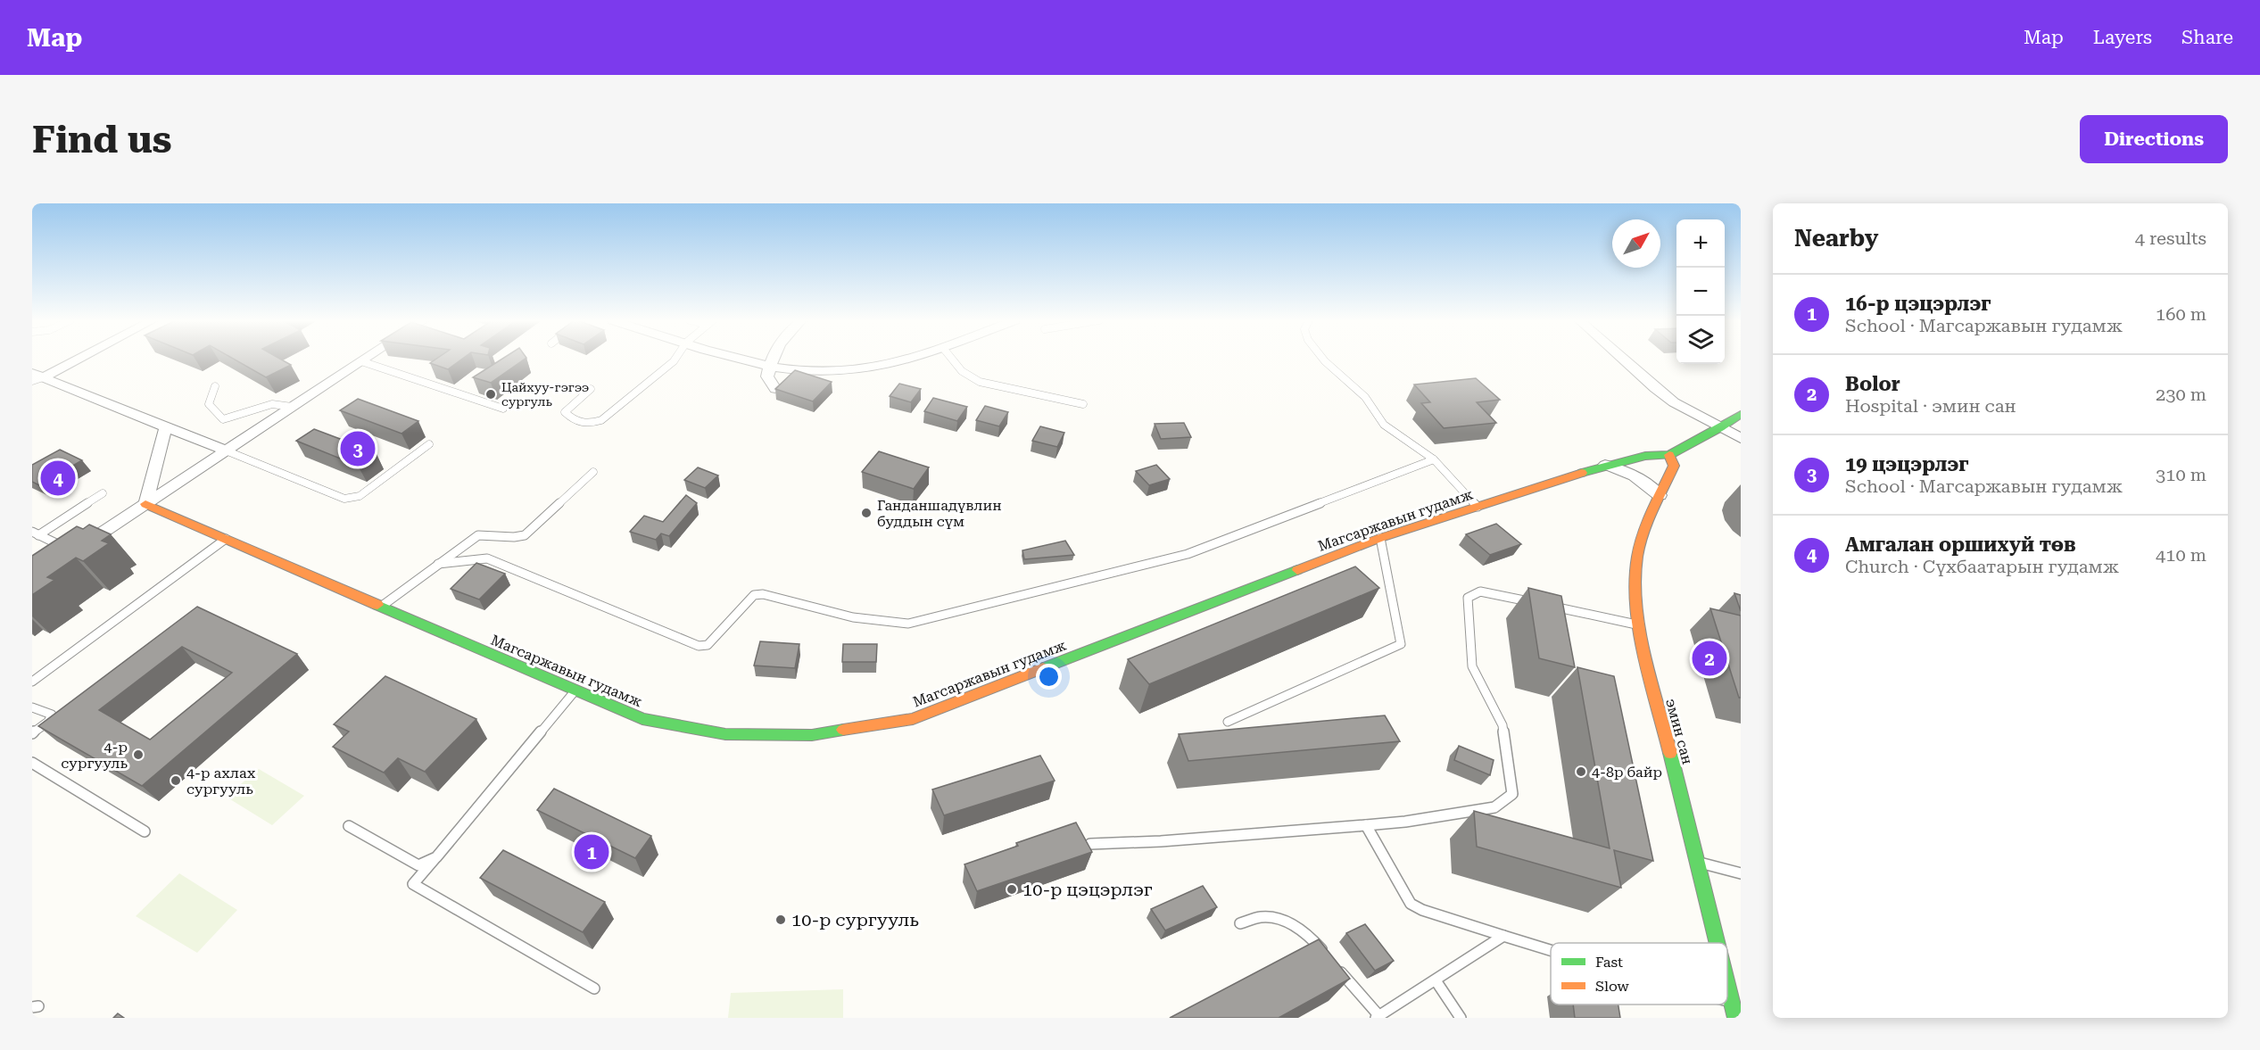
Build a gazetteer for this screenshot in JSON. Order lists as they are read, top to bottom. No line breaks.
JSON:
{"streets":{"street":["Магсаржавын гудамж","эмин сан"]},"crossings":[["Магсаржавын гудамж","эмин сан"]],"places":["Цайхуу-гэгээ сургуль","Ганданшадүвлин буддын сүм","4-р сургууль","4-8р байр","4-р ахлах сургууль","10-р цэцэрлэг","10-р сургууль"],"legend":["Fast","Slow"],"north":"top right","page":{"header":"Map","nav":["Map","Layers","Share"],"buttons":"Directions","title":"Find us","heading":["Nearby","4 results"],"map_buttons":["+","−"],"list":[{"mark":"1","name":"16-р цэцэрлэг","note":"School · Магсаржавын гудамж","value":"160 m"},{"mark":"2","name":"Bolor","note":"Hospital · эмин сан","value":"230 m"},{"mark":"3","name":"19 цэцэрлэг","note":"School · Магсаржавын гудамж","value":"310 m"},{"mark":"4","name":"Амгалан оршихуй төв","note":"Church · Сүхбаатарын гудамж","value":"410 m"}],"pins":["3","4","2","1"]}}
